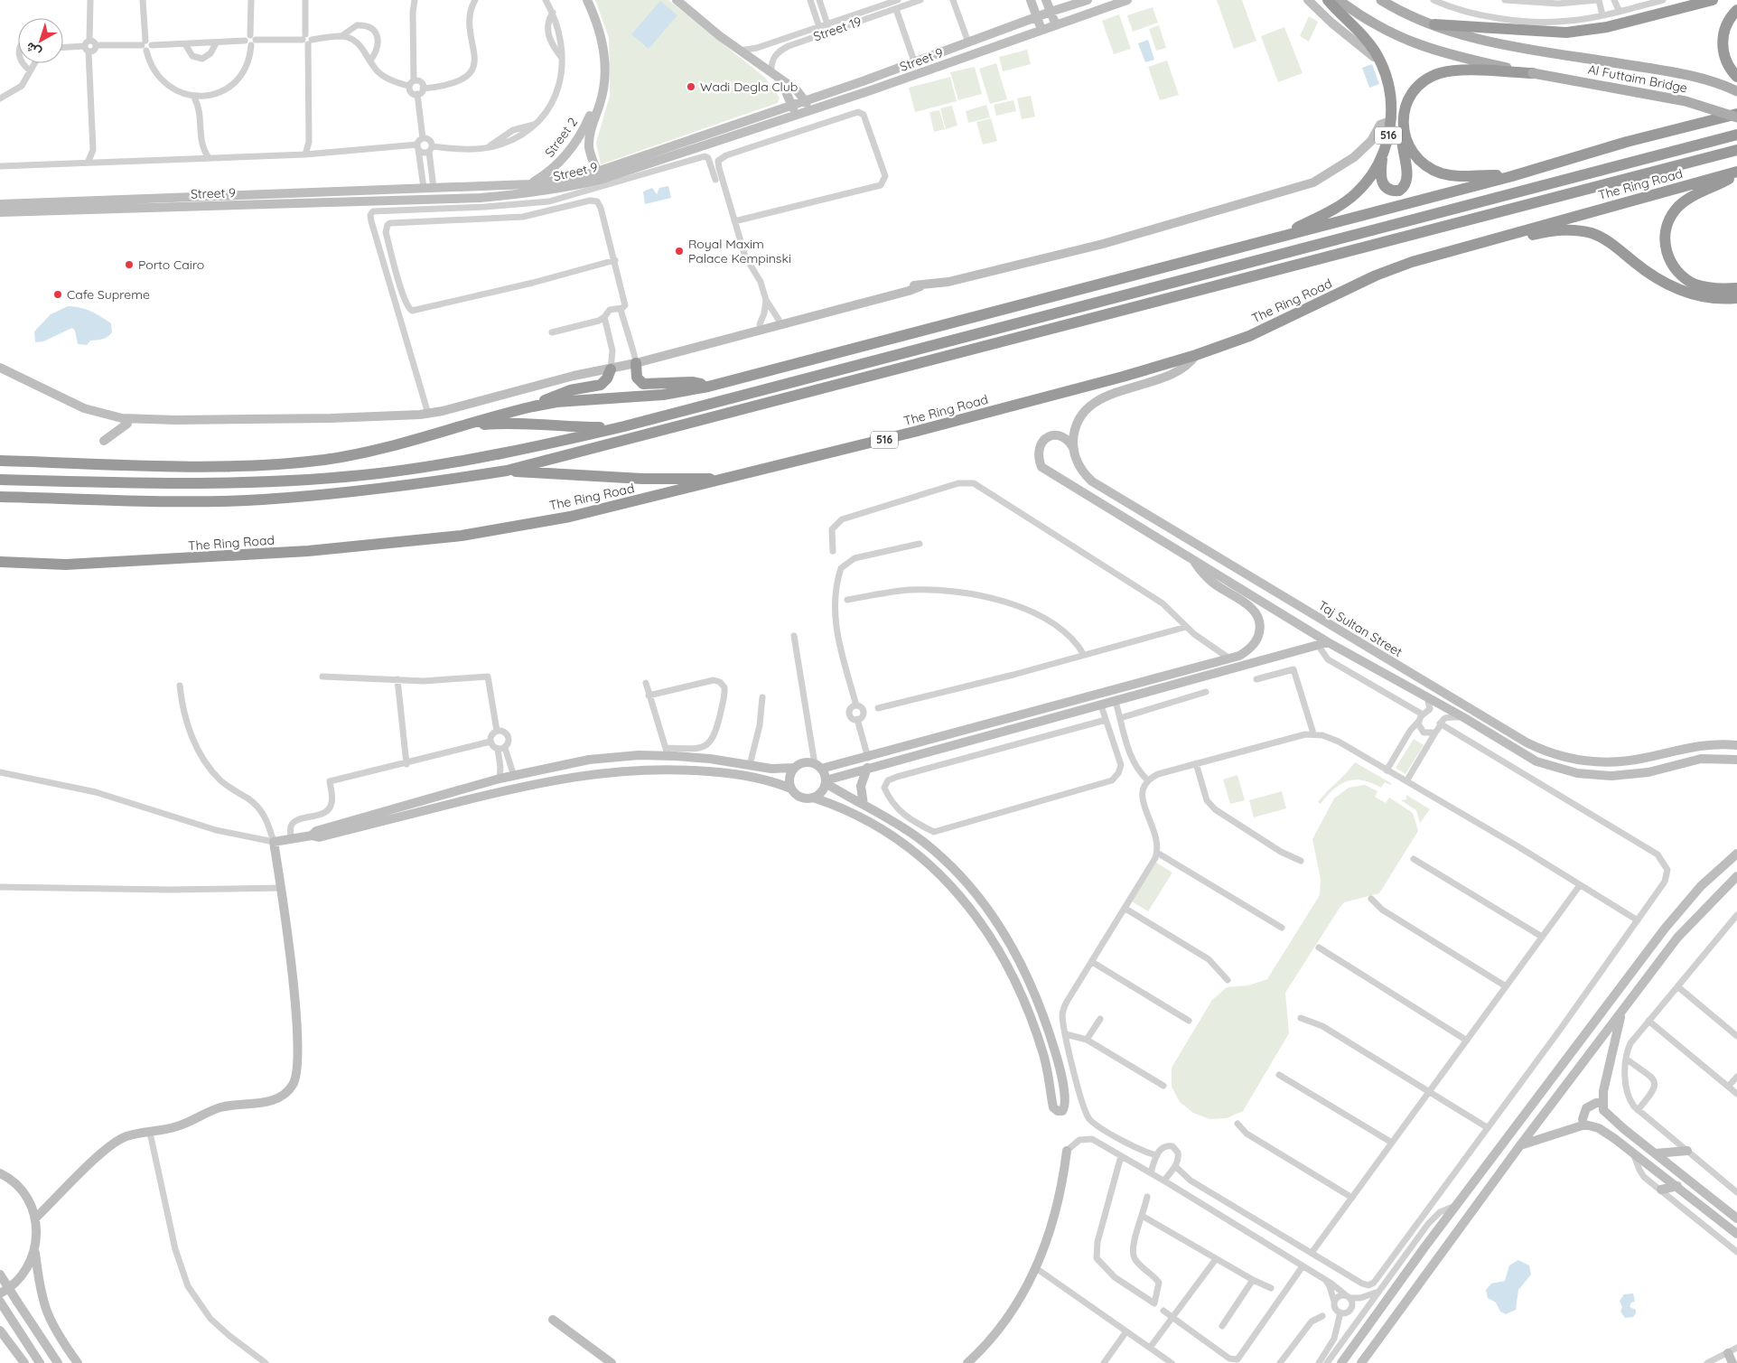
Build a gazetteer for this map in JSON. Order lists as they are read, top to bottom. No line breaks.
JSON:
{"streets":{"highway":["516","The Ring Road"],"main road":["Al Futtaim Bridge"],"street":["Street 19","Street 9","Street 2","Taj Sultan Street"]},"crossings":[["Street 9","Street 2"],["Al Futtaim Bridge","516"],["516","The Ring Road"]],"places":["Wadi Degla Club","Royal Maxim Palace Kempinski","Porto Cairo","Cafe Supreme"],"north":"bottom left"}
